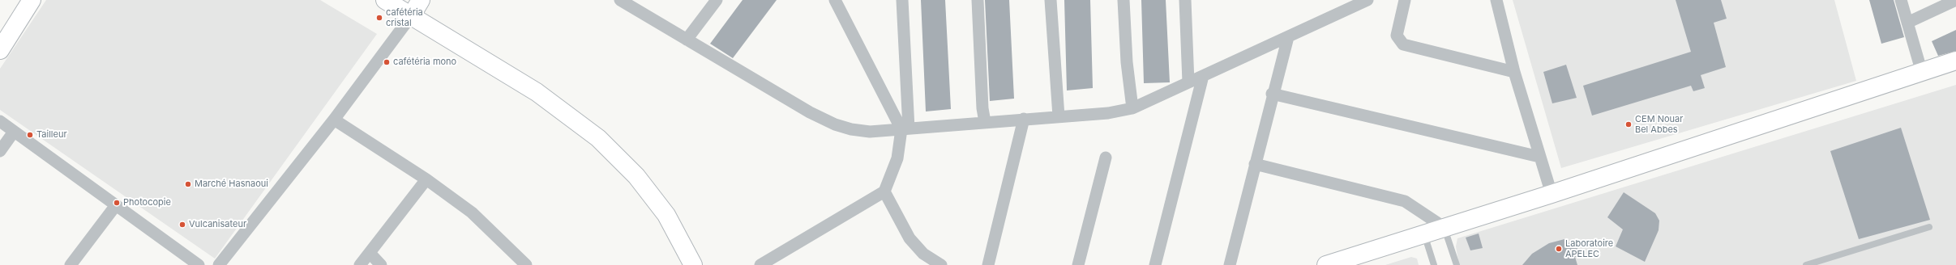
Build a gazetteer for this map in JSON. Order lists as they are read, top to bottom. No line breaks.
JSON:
{"places":["cafétéria cristal","cafétéria mono","CEM Nouar Bel Abbes","Tailleur","Marché Hasnaoui","Photocopie","Vulcanisateur","Laboratoire APELEC"]}
